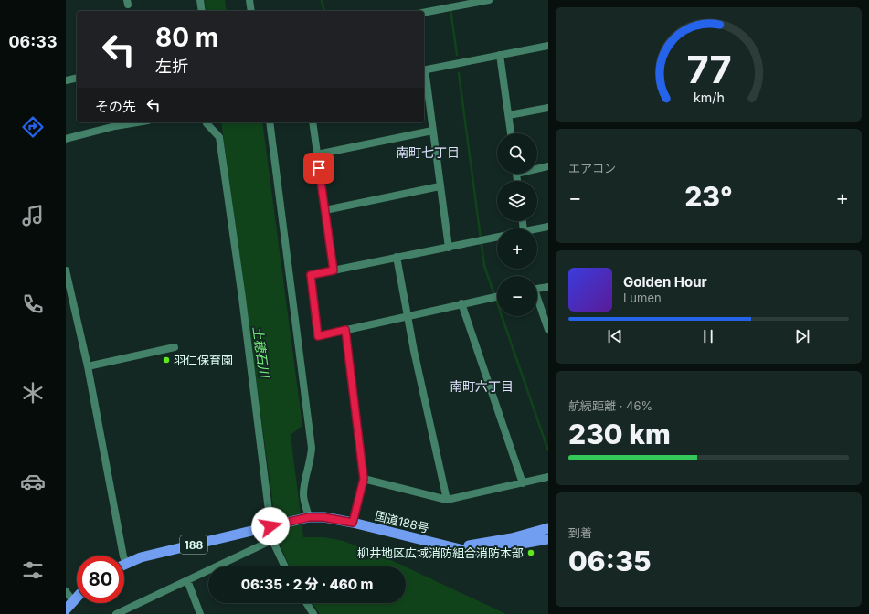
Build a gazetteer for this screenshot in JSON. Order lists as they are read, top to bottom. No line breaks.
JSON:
{"streets":{"highway":["国道188号","188"]},"districts":["南町七丁目","南町六丁目"],"water":["土穂石川"],"places":["羽仁保育園","柳井地区広域消防組合消防本部"],"page":{"tabs":"06:33","turn":["80 m","左折"],"then":"その先","tile":["エアコン",["航続距離 · 46%","230 km"],["到着","06:35"]],"map_buttons":["+","−"],"heat":["−","23°","+"],"song":["Golden Hour","Lumen"],"limit":"80","trip":"06:35 · 2 分 · 460 m","gauge":["77","km/h"]}}
